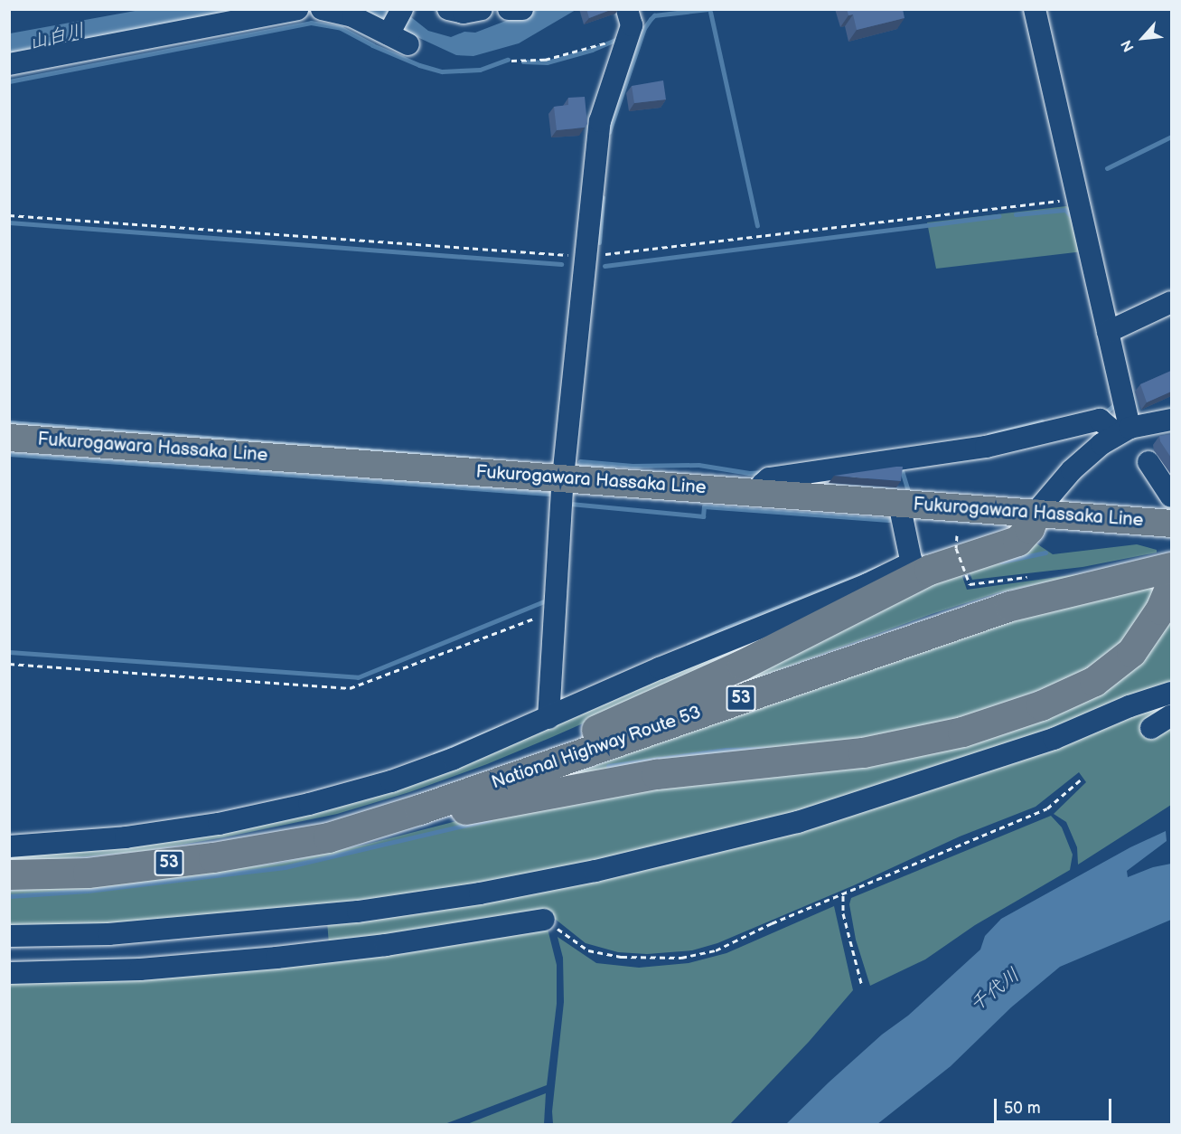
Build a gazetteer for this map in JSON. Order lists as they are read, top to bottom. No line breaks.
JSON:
{"streets":{"highway":["53","National Highway Route 53"],"main road":["Fukurogawara Hassaka Line"]},"water":["山白川","千代川"],"scale_bar":"50 m","north":"bottom left"}
